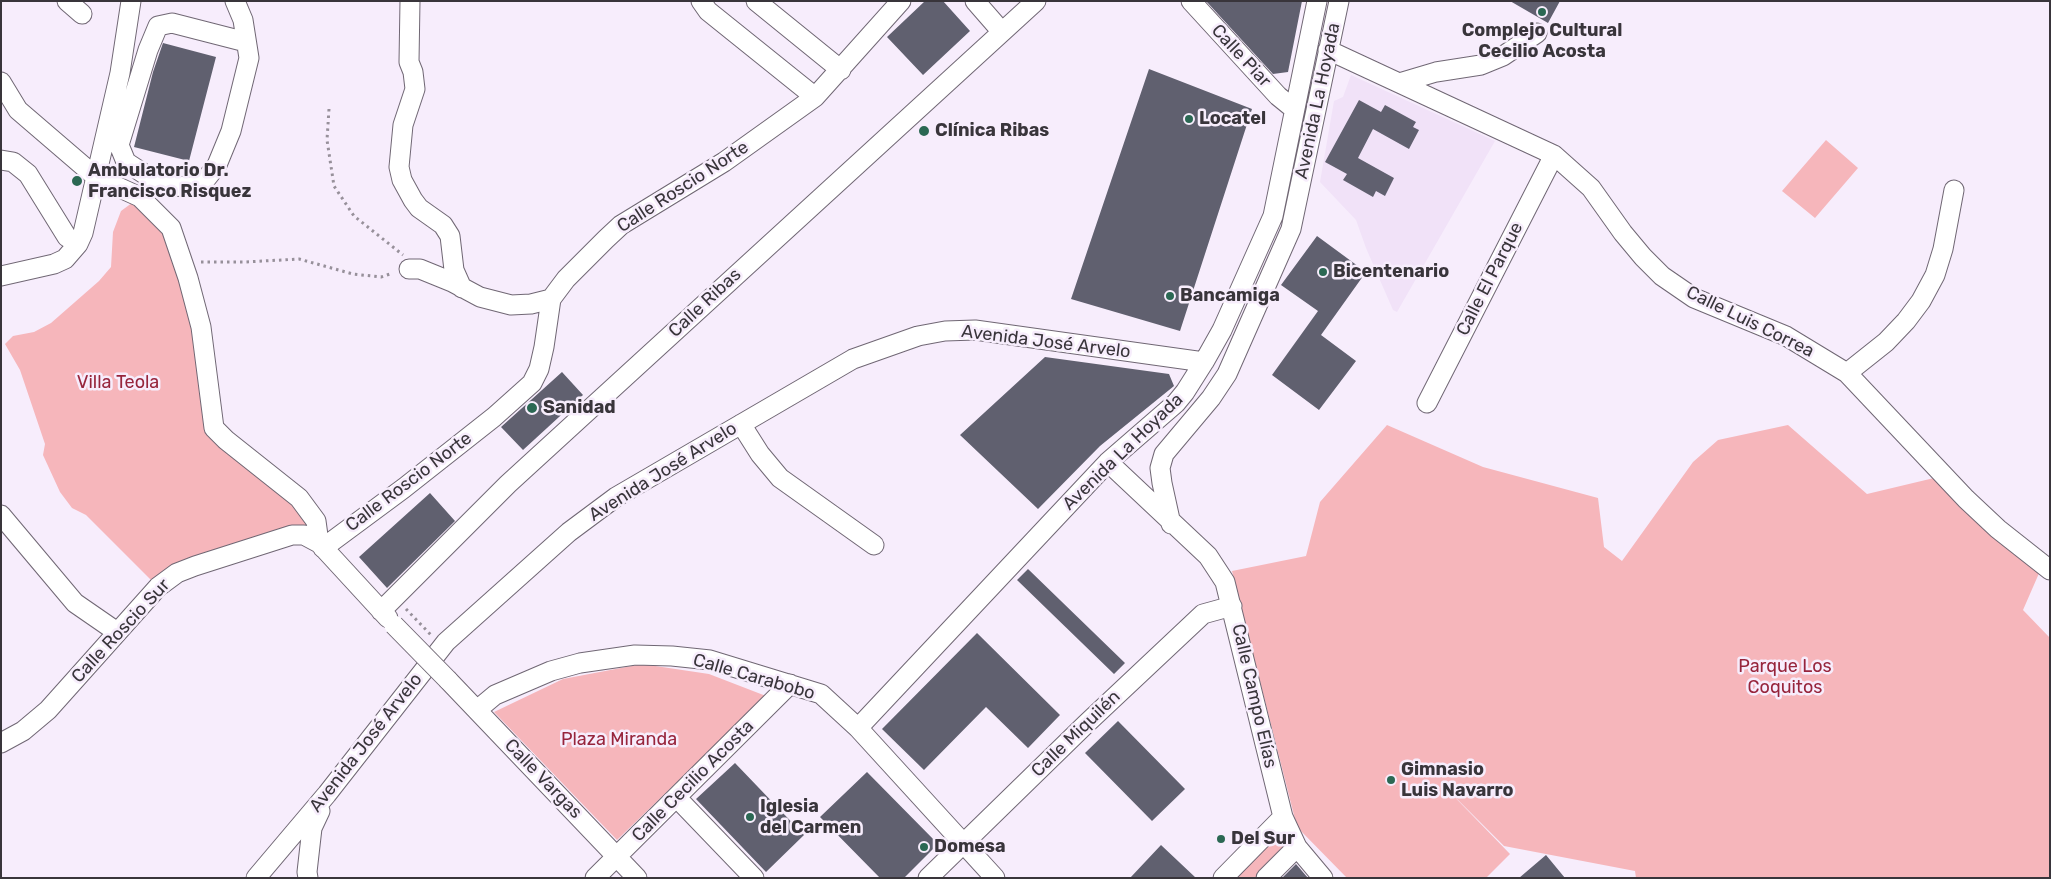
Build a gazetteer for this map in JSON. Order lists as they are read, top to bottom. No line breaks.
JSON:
{"streets":{"street":["Calle Piar","Avenida La Hoyada","Calle Roscio Norte","Calle El Parque","Calle Ribas","Calle Luis Correa","Avenida José Arvelo","Calle Roscio Sur","Calle Carabobo","Calle Campo Elías","Calle Miquilén","Calle Vargas","Calle Cecilio Acosta"]},"crossings":[["Calle Piar","Avenida La Hoyada"],["Avenida La Hoyada","Calle Luis Correa"],["Avenida La Hoyada","Avenida José Arvelo"],["Avenida La Hoyada","Calle Carabobo"],["Avenida La Hoyada","Calle Campo Elías"],["Calle Roscio Norte","Calle Roscio Sur"],["Calle El Parque","Calle Luis Correa"],["Calle Ribas","Calle Vargas"],["Calle Carabobo","Calle Miquilén"],["Calle Carabobo","Calle Vargas"],["Calle Carabobo","Calle Cecilio Acosta"],["Calle Campo Elías","Calle Miquilén"],["Calle Vargas","Calle Cecilio Acosta"]],"parks":["Villa Teola","Parque Los Coquitos","Plaza Miranda"],"places":["Complejo Cultural Cecilio Acosta","Locatel","Clínica Ribas","Ambulatorio Dr. Francisco Risquez","Bicentenario","Bancamiga","Sanidad","Gimnasio Luis Navarro","Iglesia del Carmen","Del Sur","Domesa"]}
